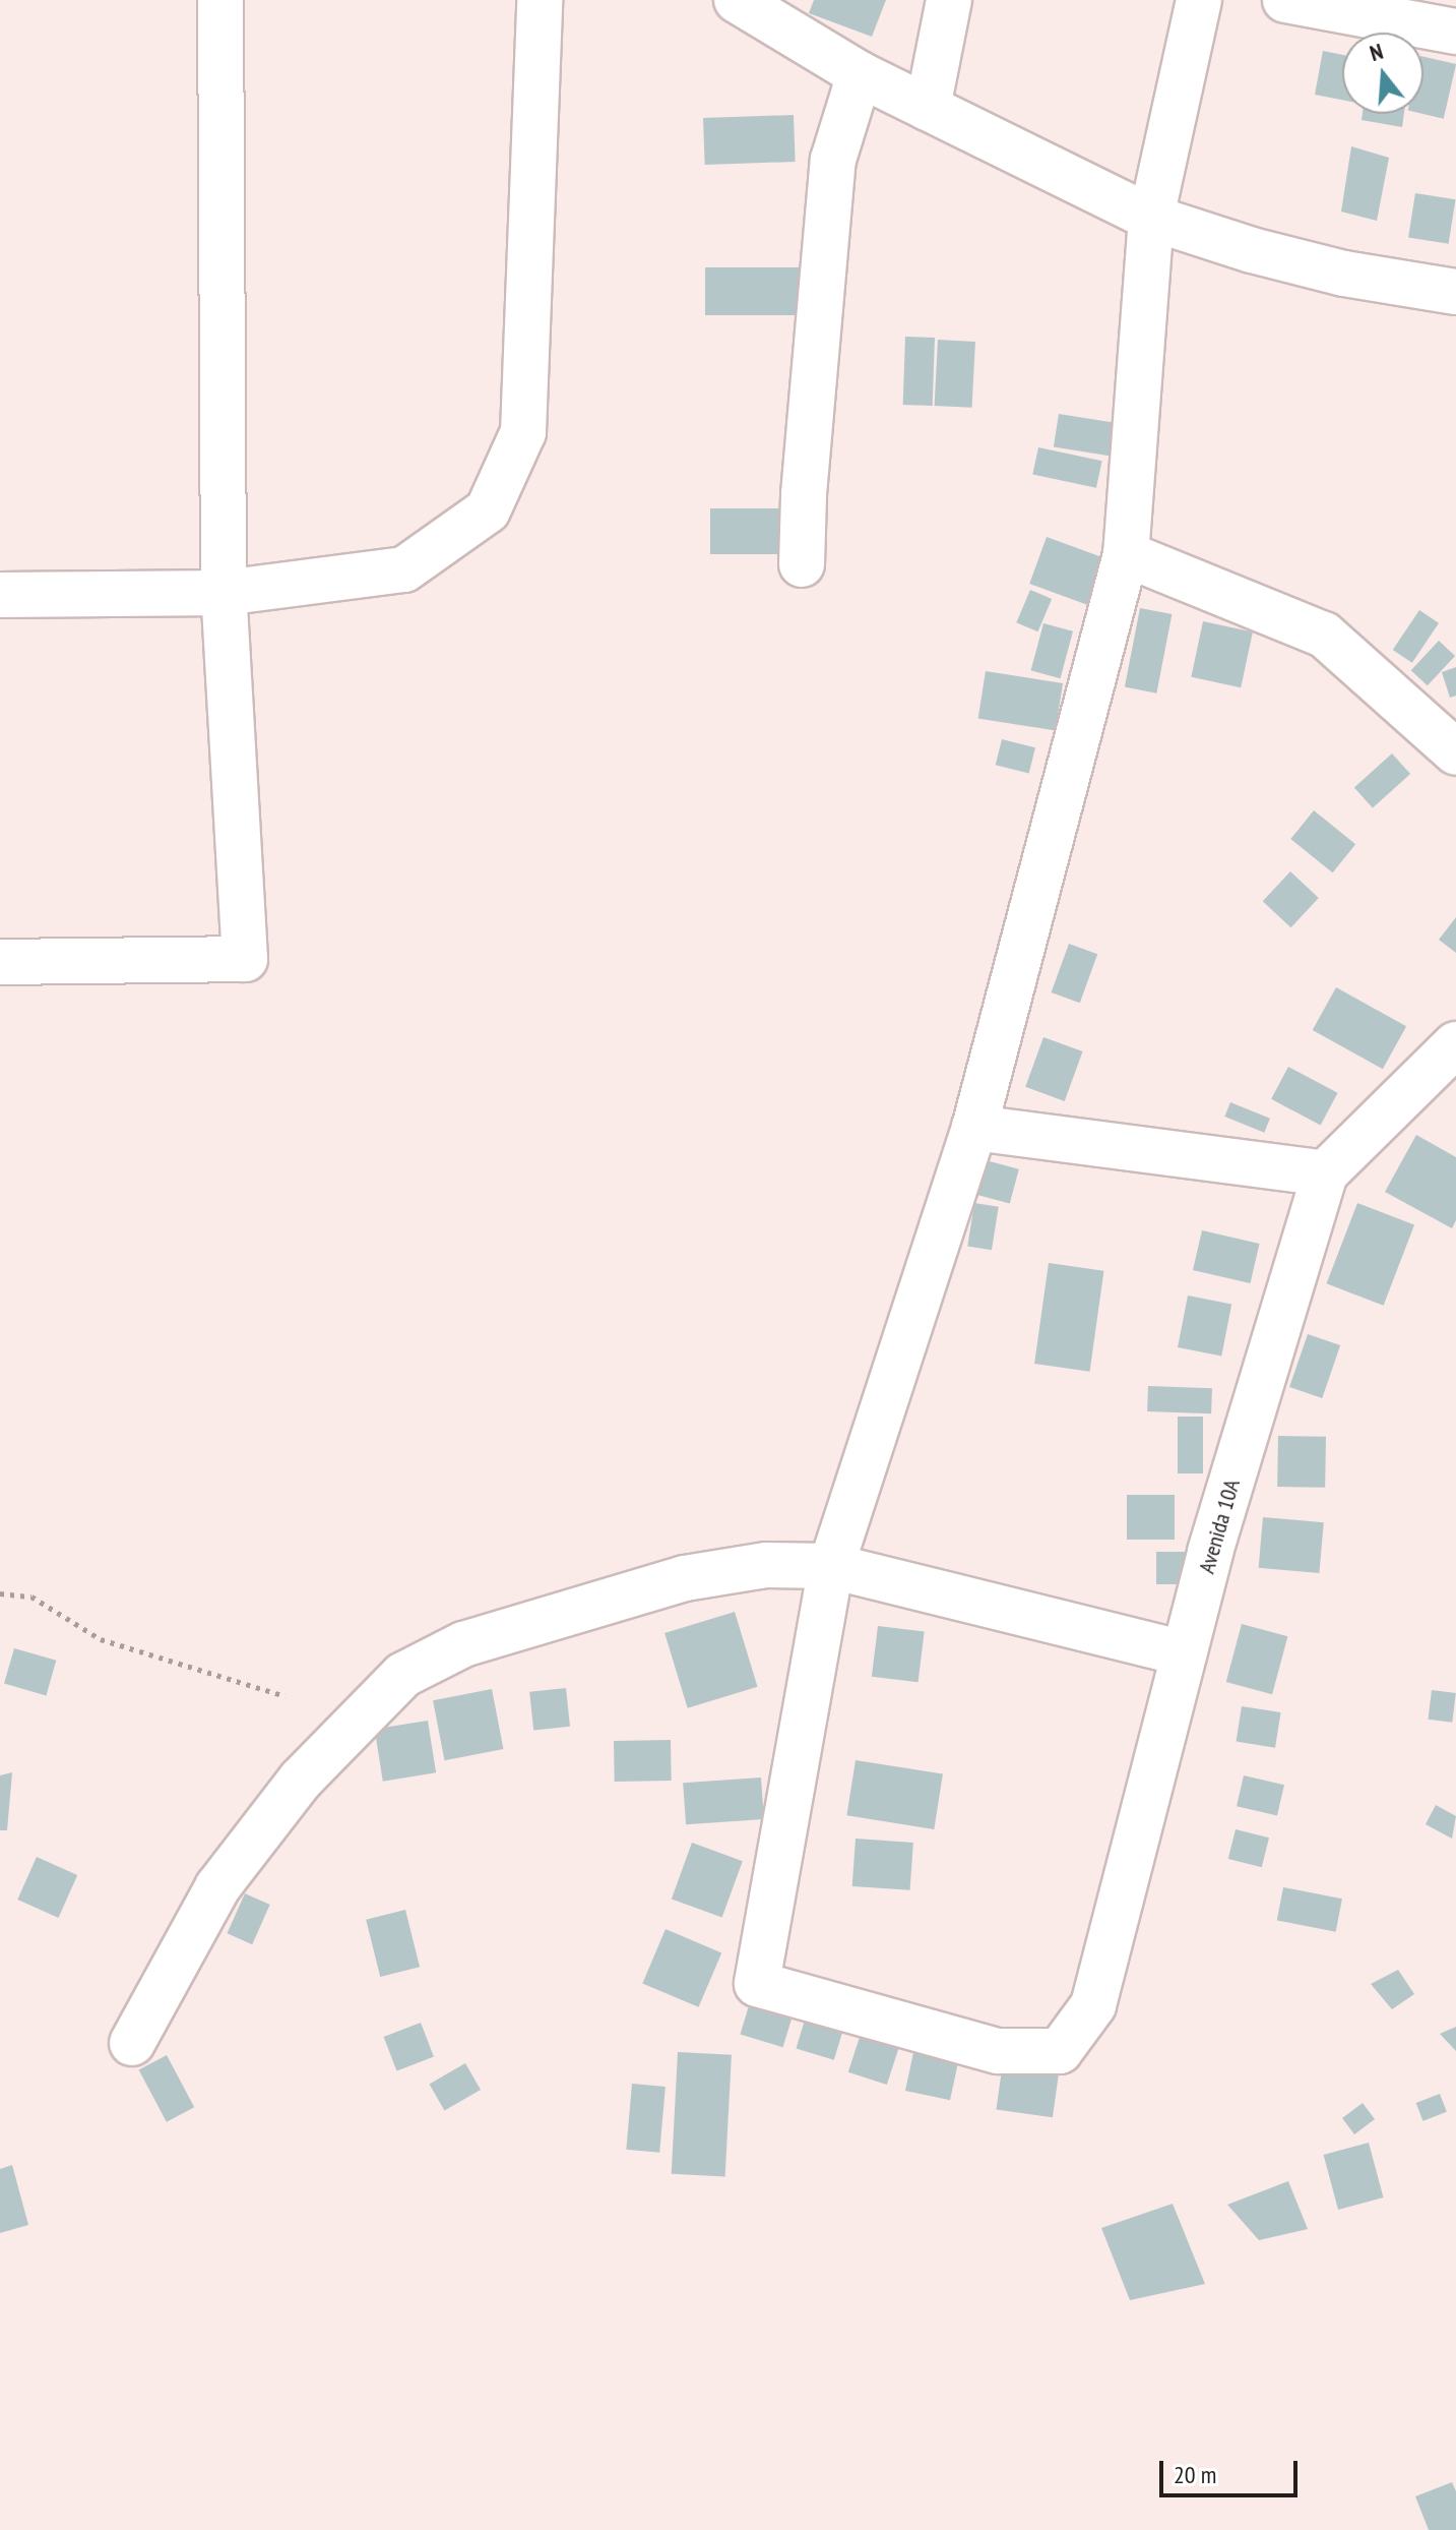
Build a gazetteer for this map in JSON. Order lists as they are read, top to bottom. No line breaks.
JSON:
{"streets":{"street":["Avenida 10A"]},"scale_bar":"20 m","north":"top"}
